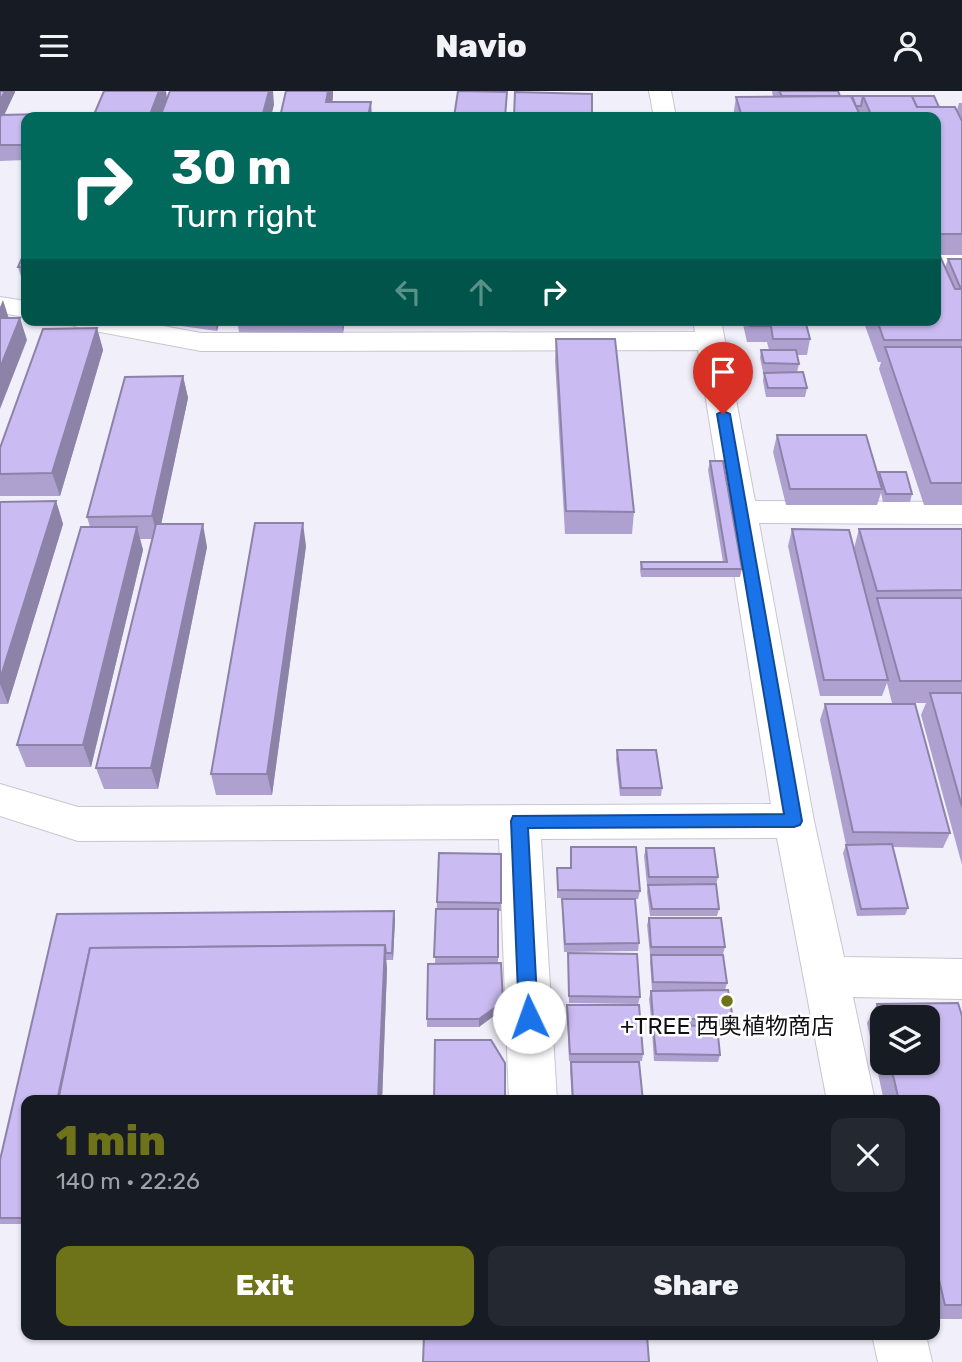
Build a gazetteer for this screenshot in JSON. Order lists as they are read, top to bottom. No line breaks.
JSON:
{"places":["+TREE 西奥植物商店"],"page":{"header":"Navio","turn":["30 m","Turn right"],"heading":["1 min","140 m · 22:26"],"buttons":["Exit","Share"]}}
